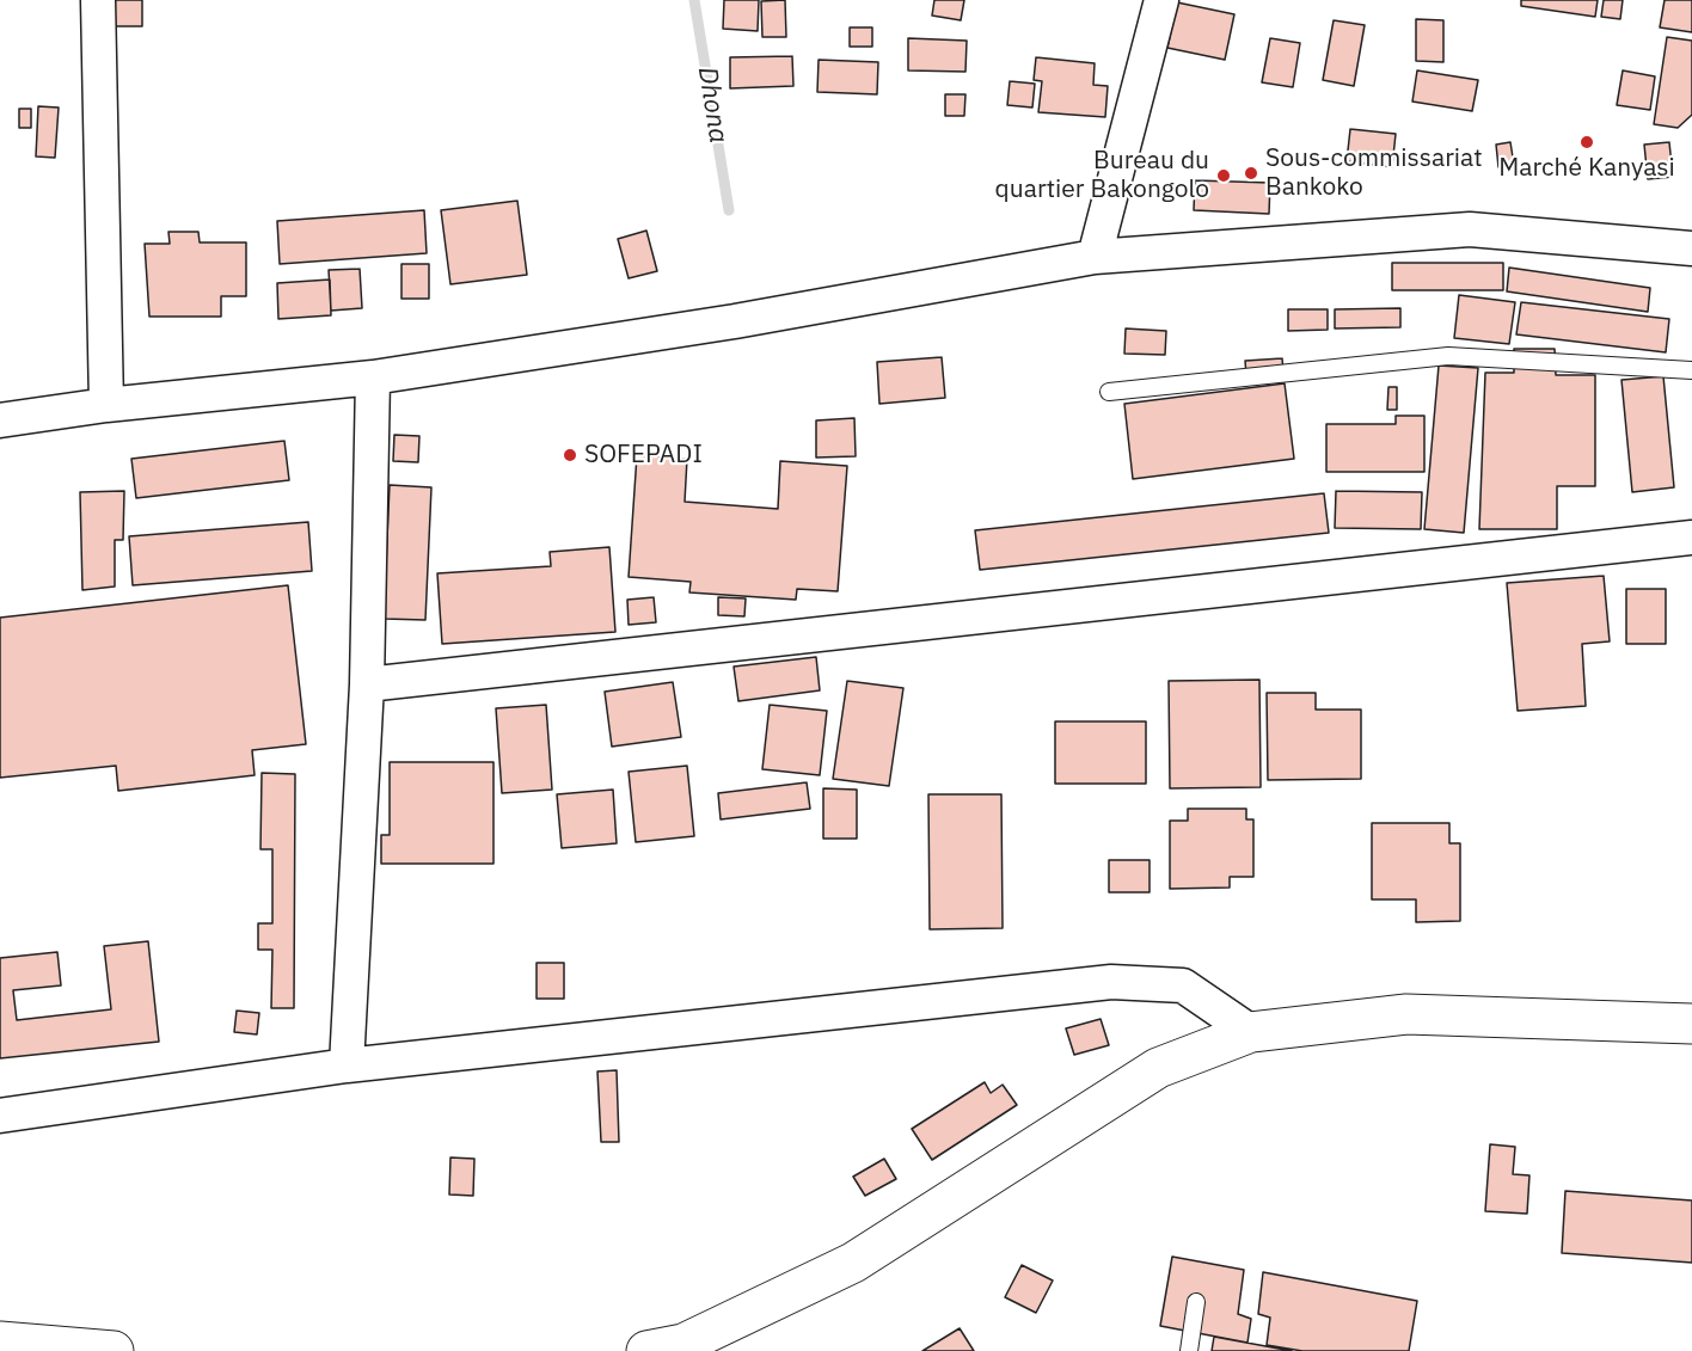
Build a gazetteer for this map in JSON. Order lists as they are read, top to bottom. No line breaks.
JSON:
{"water":["Dhona"],"places":["Marché Kanyasi","Sous-commissariat Bankoko","Bureau du quartier Bakongolo","SOFEPADI"]}
